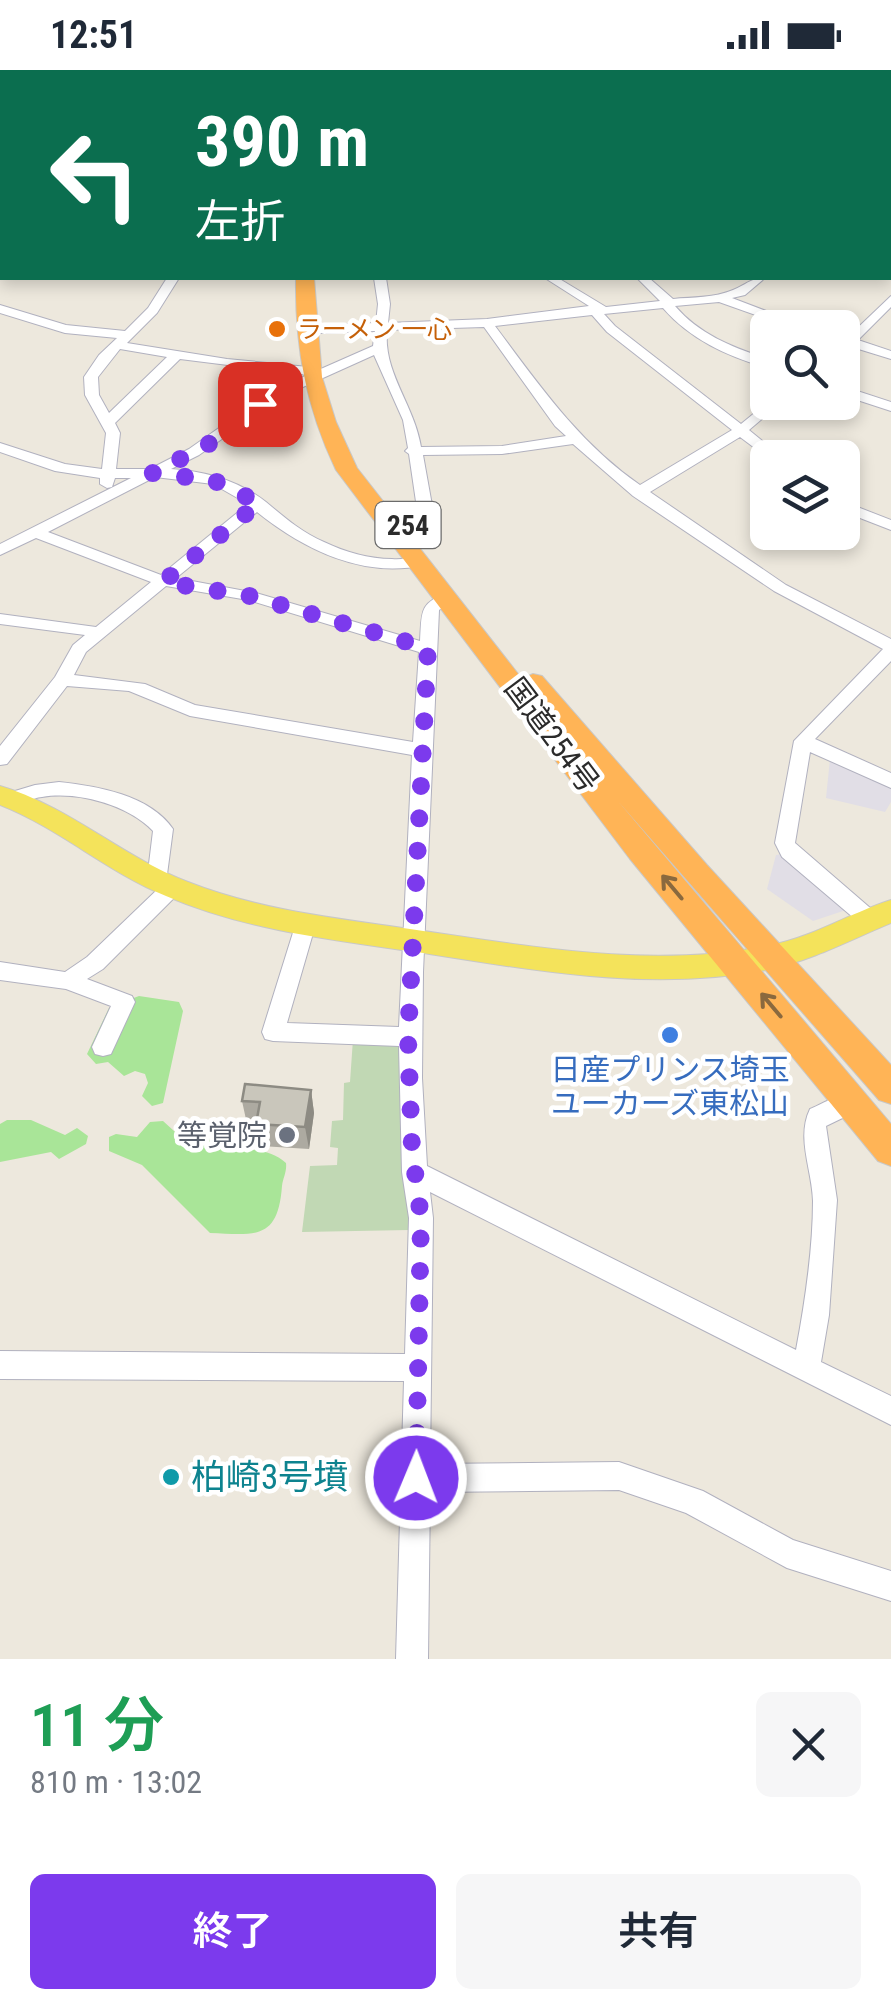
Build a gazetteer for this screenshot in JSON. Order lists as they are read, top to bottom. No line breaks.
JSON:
{"streets":{"highway":["254","国道254号"]},"places":["ラーメン 一心","日産プリンス埼玉 ユーカーズ東松山","等覚院","柏崎3号墳"],"page":{"status":"12:51","turn":["390 m","左折"],"heading":["11 分","810 m · 13:02"],"buttons":["終了","共有"]}}
